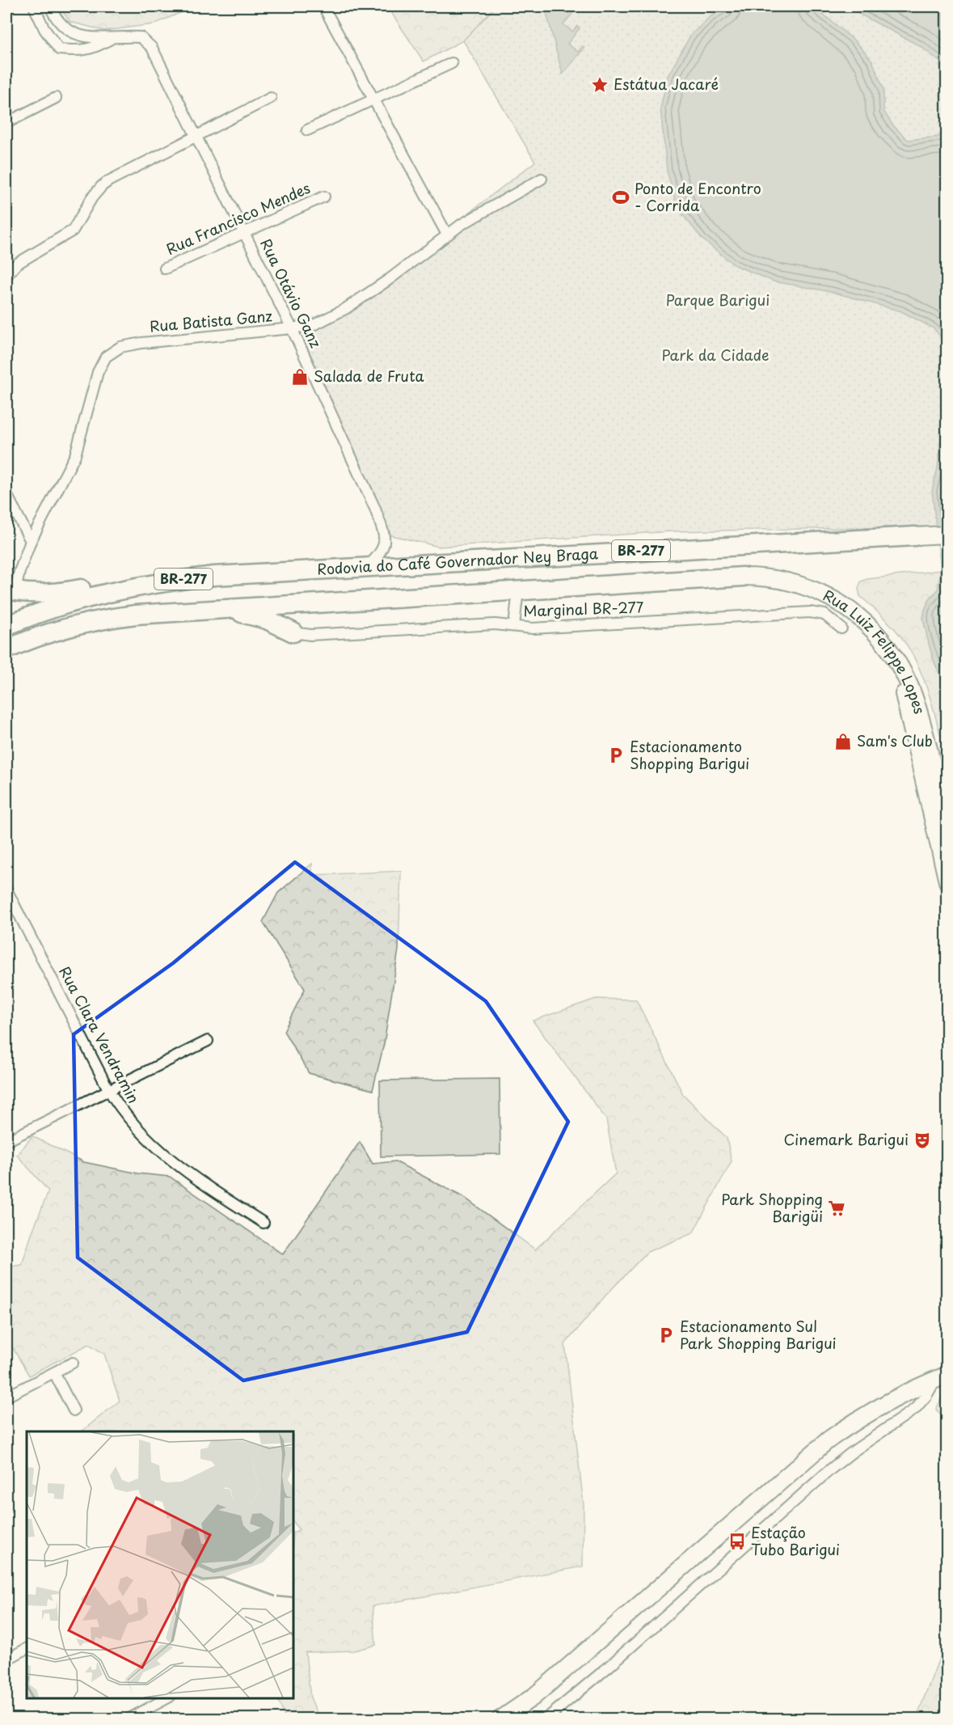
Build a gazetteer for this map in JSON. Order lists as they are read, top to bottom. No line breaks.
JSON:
{"streets":{"highway":["BR-277","Rodovia do Café Governador Ney Braga"],"main road":["Rua Luiz Felippe Lopes"],"street":["Rua Francisco Mendes","Rua Otávio Ganz","Rua Batista Ganz","Marginal BR-277","Rua Clara Vendramin"]},"crossings":[["Rua Francisco Mendes","Rua Otávio Ganz"],["Rua Otávio Ganz","Rua Batista Ganz"],["Rua Otávio Ganz","Rodovia do Café Governador Ney Braga"],["BR-277","Rua Luiz Felippe Lopes"]],"parks":["Parque Barigui","Park da Cidade"],"places":{"place":["Estátua Jacaré"],"sports":["Ponto de Encontro - Corrida"],"shop":["Salada de Fruta","Sam's Club"],"parking":["Estacionamento Shopping Barigui","Estacionamento Sul Park Shopping Barigui"],"theatre":["Cinemark Barigui"],"supermarket":["Park Shopping Barigüi"],"bus stop":["Estação Tubo Barigui"]}}
